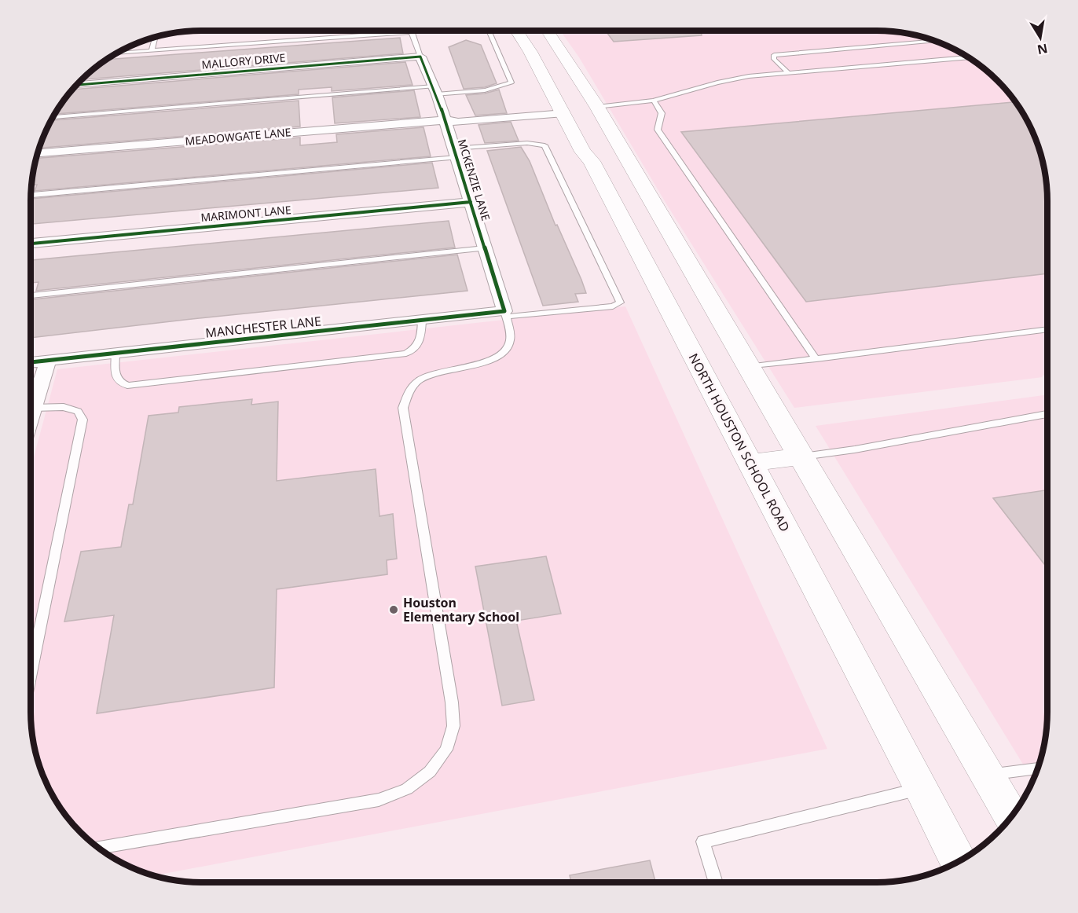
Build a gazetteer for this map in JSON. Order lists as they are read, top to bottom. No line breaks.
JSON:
{"streets":{"main road":["NORTH HOUSTON SCHOOL ROAD"],"street":["MALLORY DRIVE","MEADOWGATE LANE","MCKENZIE LANE","MARIMONT LANE","MANCHESTER LANE"]},"crossings":[["MALLORY DRIVE","MCKENZIE LANE"],["MEADOWGATE LANE","MCKENZIE LANE"],["MEADOWGATE LANE","NORTH HOUSTON SCHOOL ROAD"],["MCKENZIE LANE","MARIMONT LANE"],["MCKENZIE LANE","MANCHESTER LANE"]],"places":["Houston Elementary School"],"north":"bottom"}
